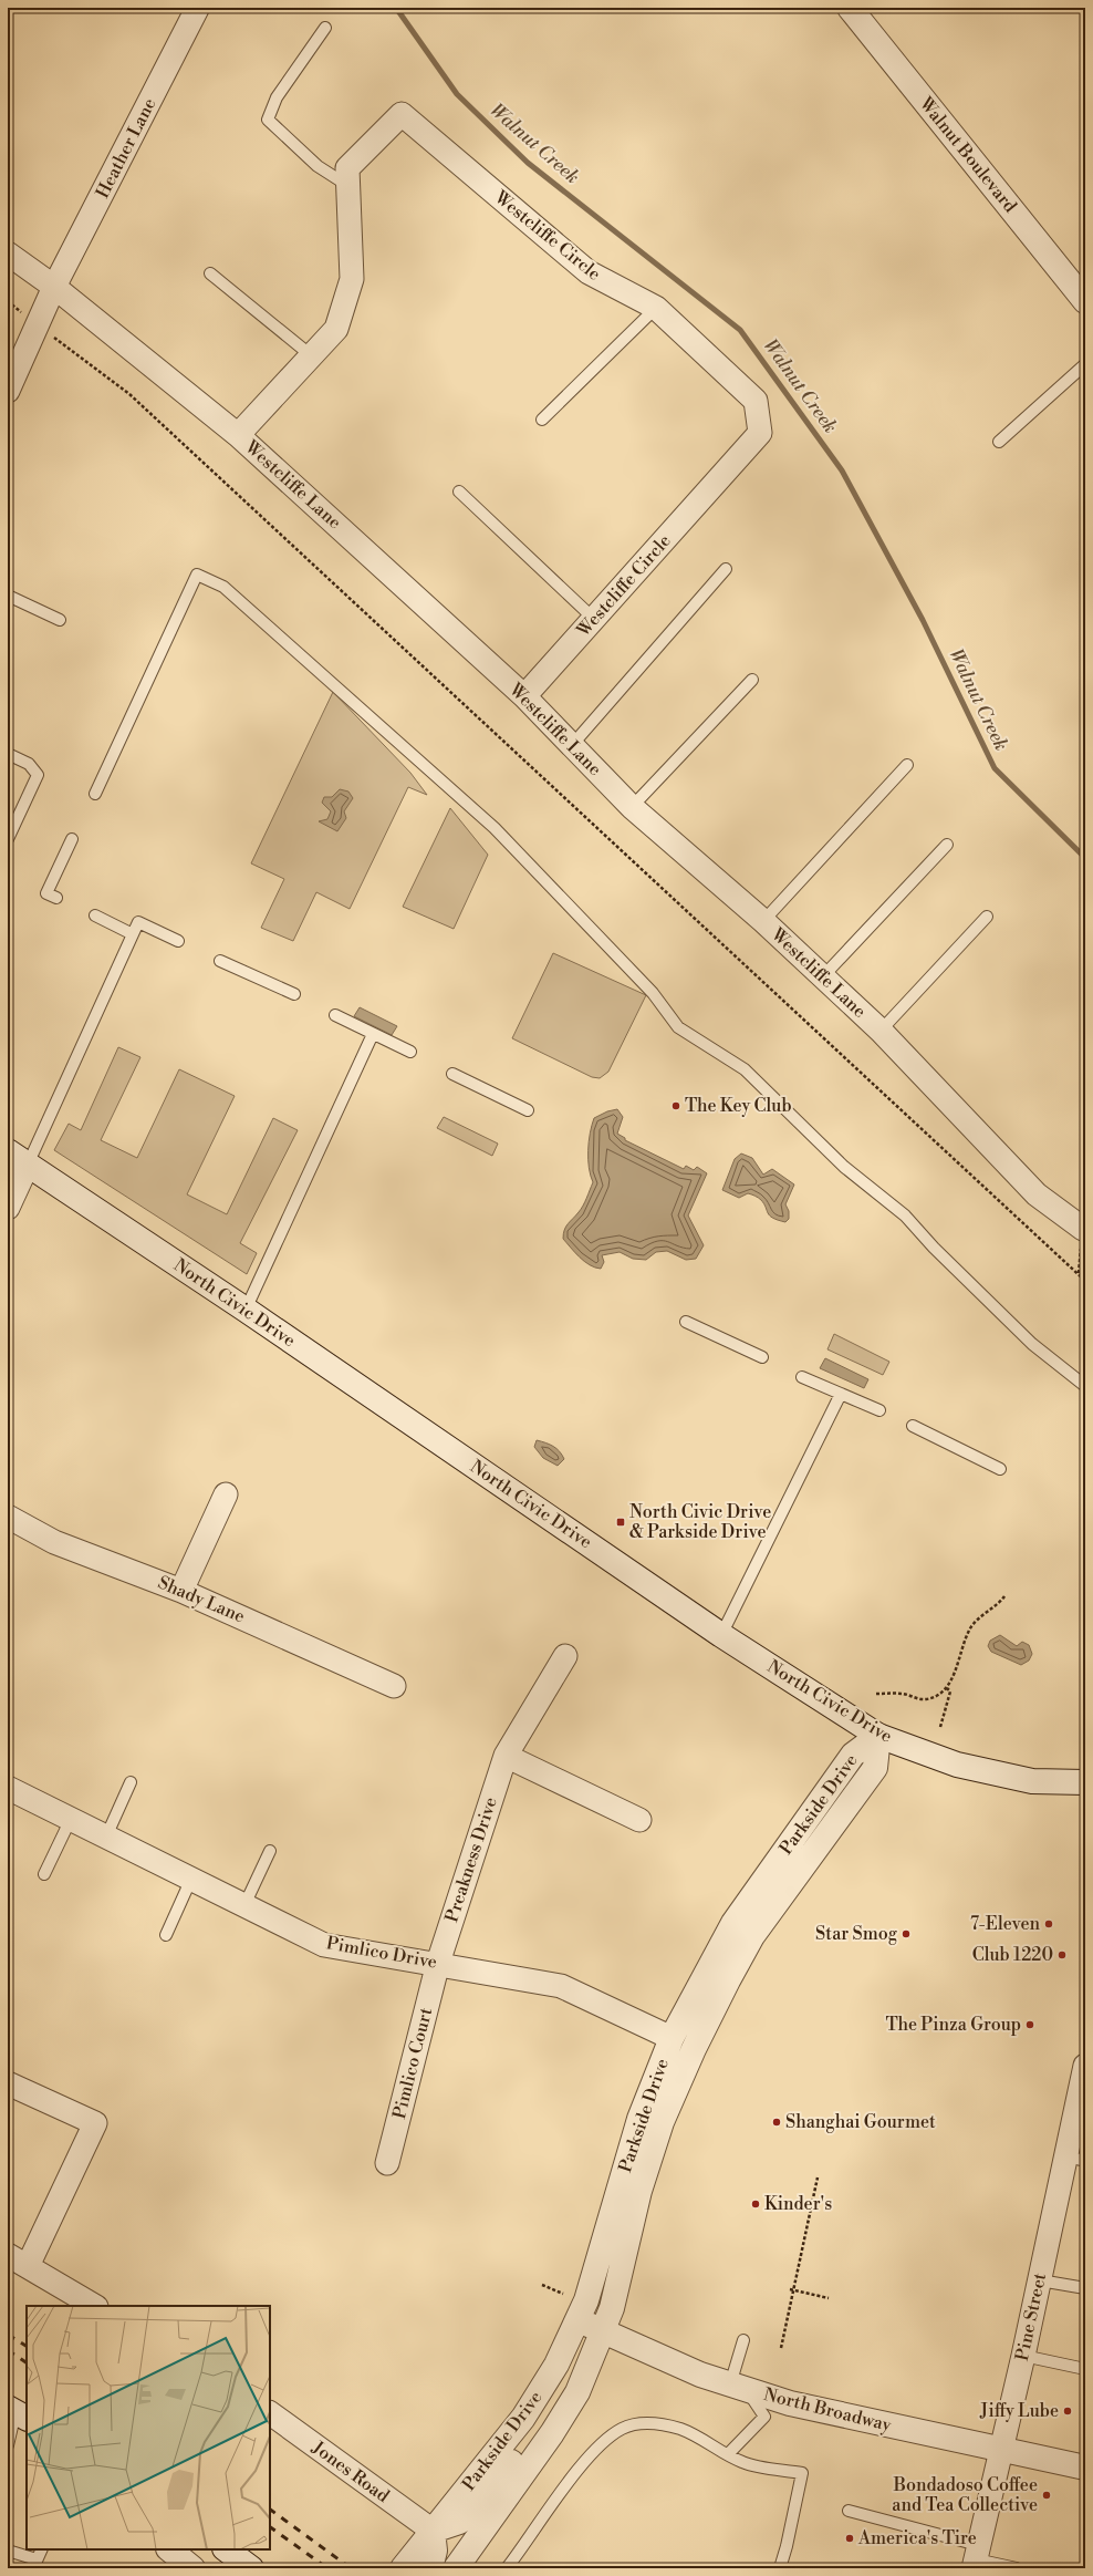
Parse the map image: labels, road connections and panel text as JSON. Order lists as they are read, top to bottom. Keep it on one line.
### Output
{"streets":{"street":["Heather Lane","Walnut Boulevard","Westcliffe Circle","Westcliffe Lane","North Civic Drive","Shady Lane","Parkside Drive","Preakness Drive","Pimlico Drive","Pimlico Court","Pine Street","North Broadway","Jones Road"]},"crossings":[["Heather Lane","Westcliffe Lane"],["Westcliffe Circle","Westcliffe Lane"],["North Civic Drive","Parkside Drive"],["Parkside Drive","Pimlico Drive"],["Parkside Drive","North Broadway"],["Parkside Drive","Jones Road"],["Preakness Drive","Pimlico Drive"],["Preakness Drive","Pimlico Court"],["Pimlico Drive","Pimlico Court"],["Pine Street","North Broadway"]],"water":["Walnut Creek"],"places":{"other":["The Key Club","7-Eleven","Star Smog","Club 1220","The Pinza Group","Shanghai Gourmet","Kinder's","Jiffy Lube","Bondadoso Coffee and Tea Collective","America's Tire"],"transit":["North Civic Drive & Parkside Drive"]}}
